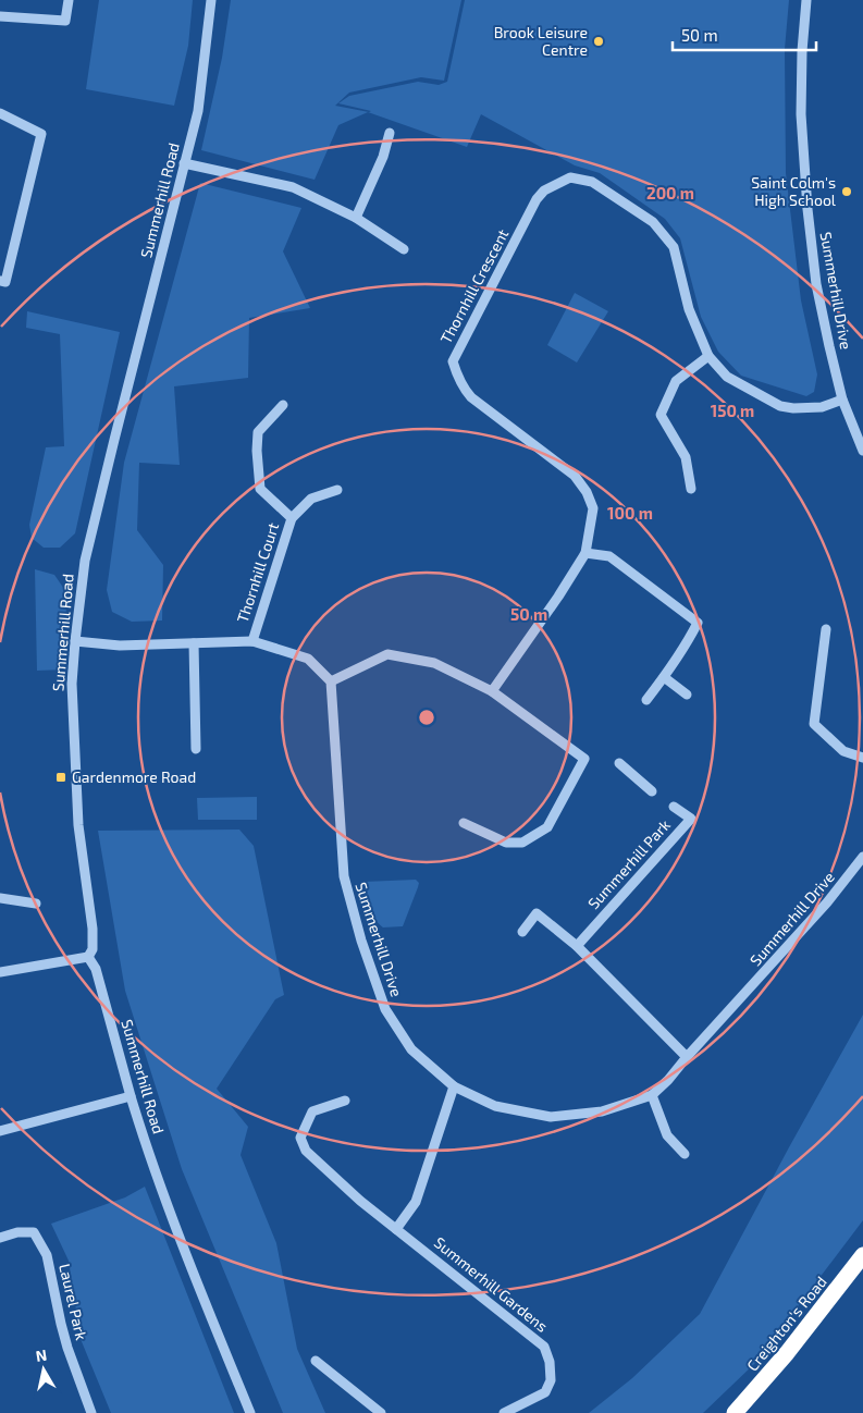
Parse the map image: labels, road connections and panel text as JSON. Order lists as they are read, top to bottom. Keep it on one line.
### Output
{"streets":{"highway":["Creighton's Road"],"street":["Summerhill Road","Thornhill Crescent","Summerhill Drive","Thornhill Court","Summerhill Park","Summerhill Gardens","Laurel Park"]},"crossings":[["Thornhill Crescent","Summerhill Drive"]],"places":{"other":["Brook Leisure Centre","Saint Colm's High School"],"transit":["Gardenmore Road"]},"scale_bar":"50 m","north":"top","rings":["200 m","150 m","100 m","50 m"]}
